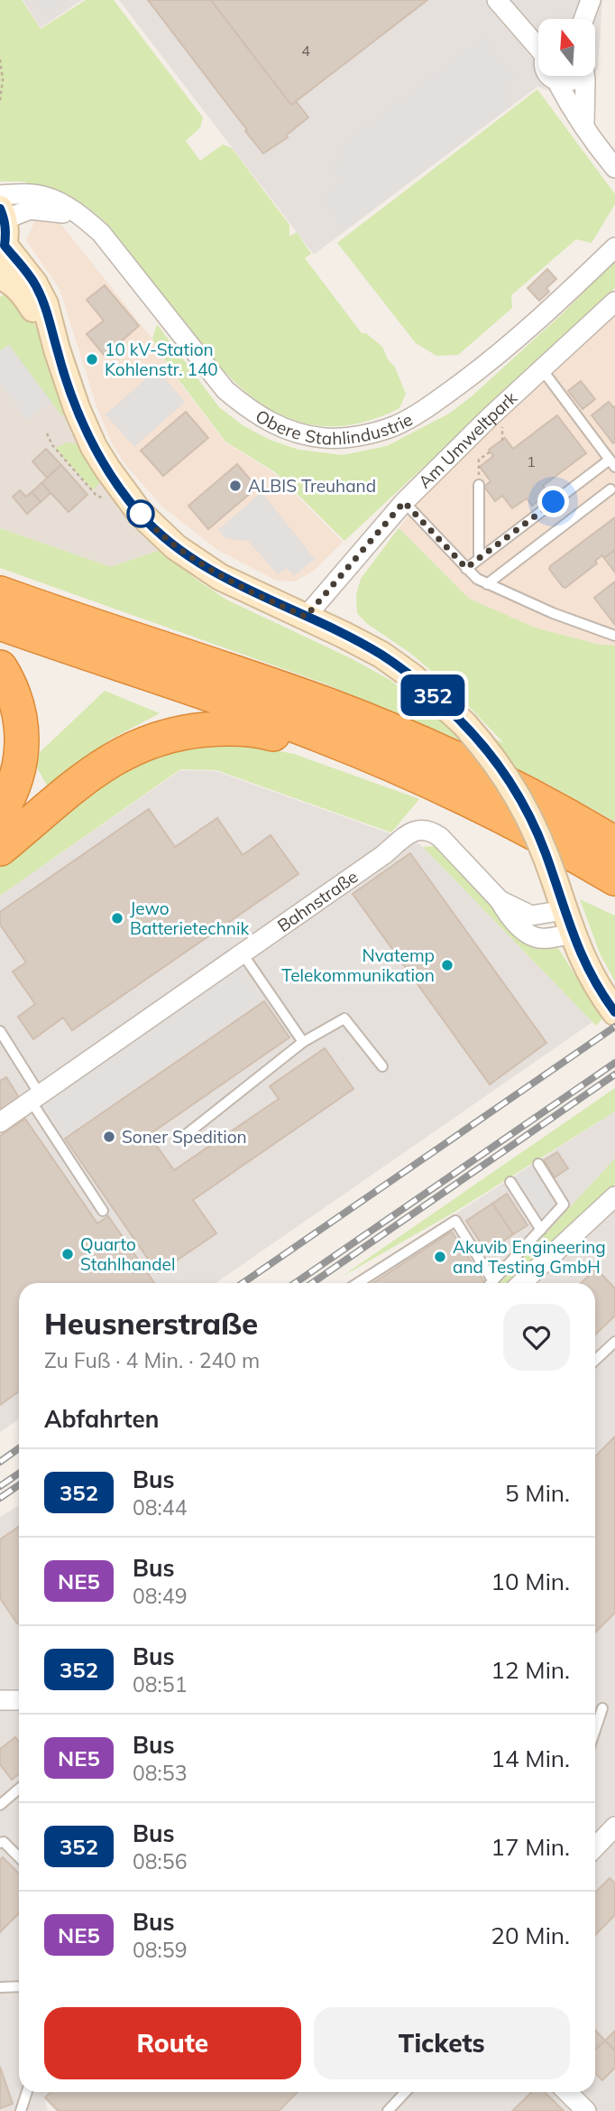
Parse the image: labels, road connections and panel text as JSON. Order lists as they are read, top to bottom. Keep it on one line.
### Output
{"streets":{"street":["Obere Stahlindustrie","Am Umweltpark","Bahnstraße"]},"places":["10 kV-Station Kohlenstr. 140","ALBIS Treuhand","Jewo Batterietechnik","Nvatemp Telekommunikation","Soner Spedition","Quarto Stahlhandel","Akuvib Engineering and Testing GmbH"],"lines":["bus line 352"],"house_numbers":["4","1"],"north":"top","page":{"on_map":"352","heading":[["Heusnerstraße","Zu Fuß · 4 Min. · 240 m"],"Abfahrten"],"list":[{"mark":"352","name":"Bus","note":"08:44","value":"5 Min."},{"mark":"NE5","name":"Bus","note":"08:49","value":"10 Min."},{"mark":"352","name":"Bus","note":"08:51","value":"12 Min."},{"mark":"NE5","name":"Bus","note":"08:53","value":"14 Min."},{"mark":"352","name":"Bus","note":"08:56","value":"17 Min."},{"mark":"NE5","name":"Bus","note":"08:59","value":"20 Min."}],"buttons":["Route","Tickets"]}}
